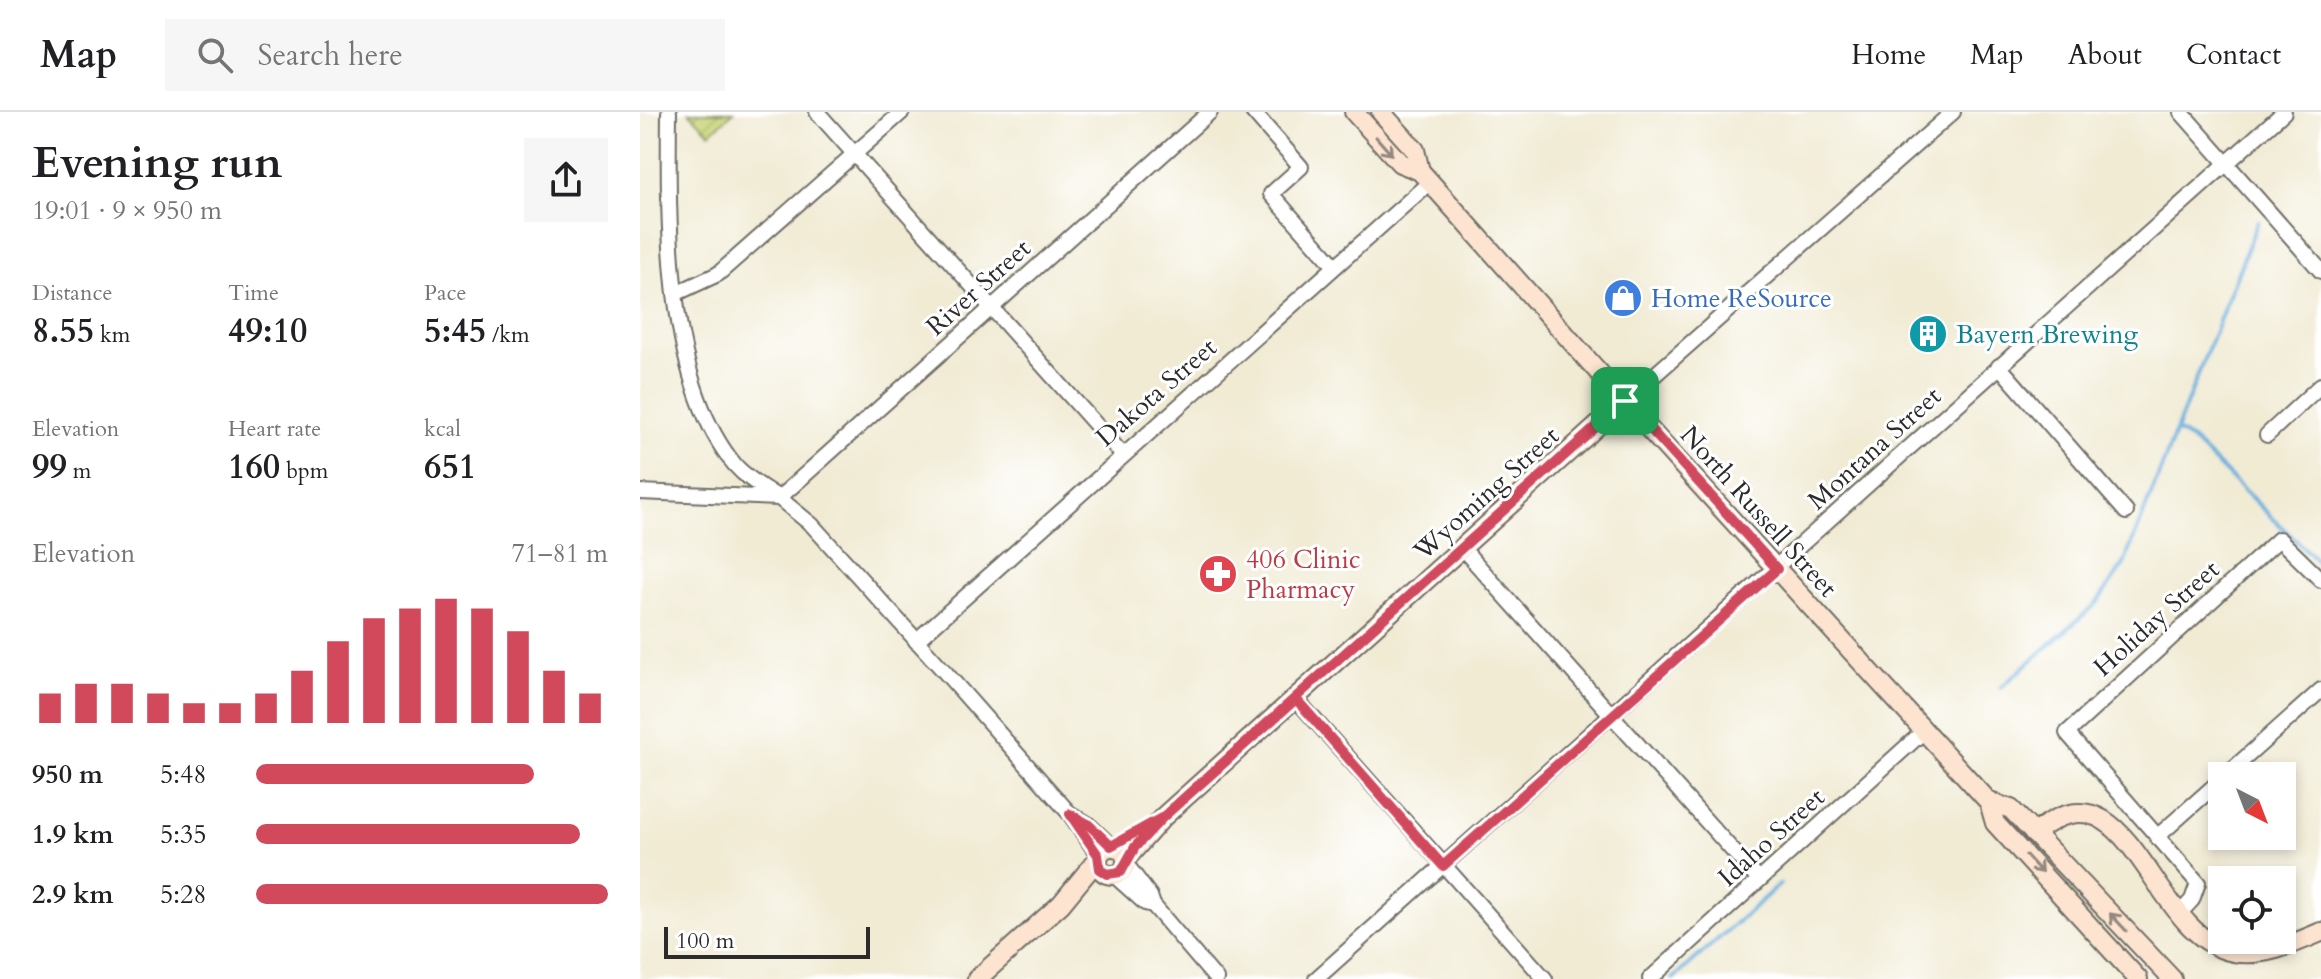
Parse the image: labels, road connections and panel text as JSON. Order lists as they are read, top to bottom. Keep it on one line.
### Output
{"streets":{"main road":["Wyoming Street","North Russell Street"],"street":["River Street","Dakota Street","Montana Street","Holiday Street","Idaho Street"]},"crossings":[["Dakota Street","North Russell Street"],["Montana Street","North Russell Street"],["Wyoming Street","North Russell Street"],["North Russell Street","Idaho Street"]],"places":{"shop":["Home ReSource"],"building":["Bayern Brewing"],"pharmacy":["406 Clinic Pharmacy"]},"scale_bar":"100 m","north":"bottom right","page":{"header":"Map","search":"Search here","nav":["Home","Map","About","Contact"],"heading":["Evening run","19:01 · 9 × 950 m"],"stats":[["Distance","8.55 km"],["Time","49:10"],["Pace","5:45 /km"],["Elevation","99 m"],["Heart rate","160 bpm"],["kcal","651"]],"chart":["Elevation","71–81 m"],"list":[{"name":"950 m","note":"5:48"},{"name":"1.9 km","note":"5:35"},{"name":"2.9 km","note":"5:28"}],"scale":"100 m"}}
